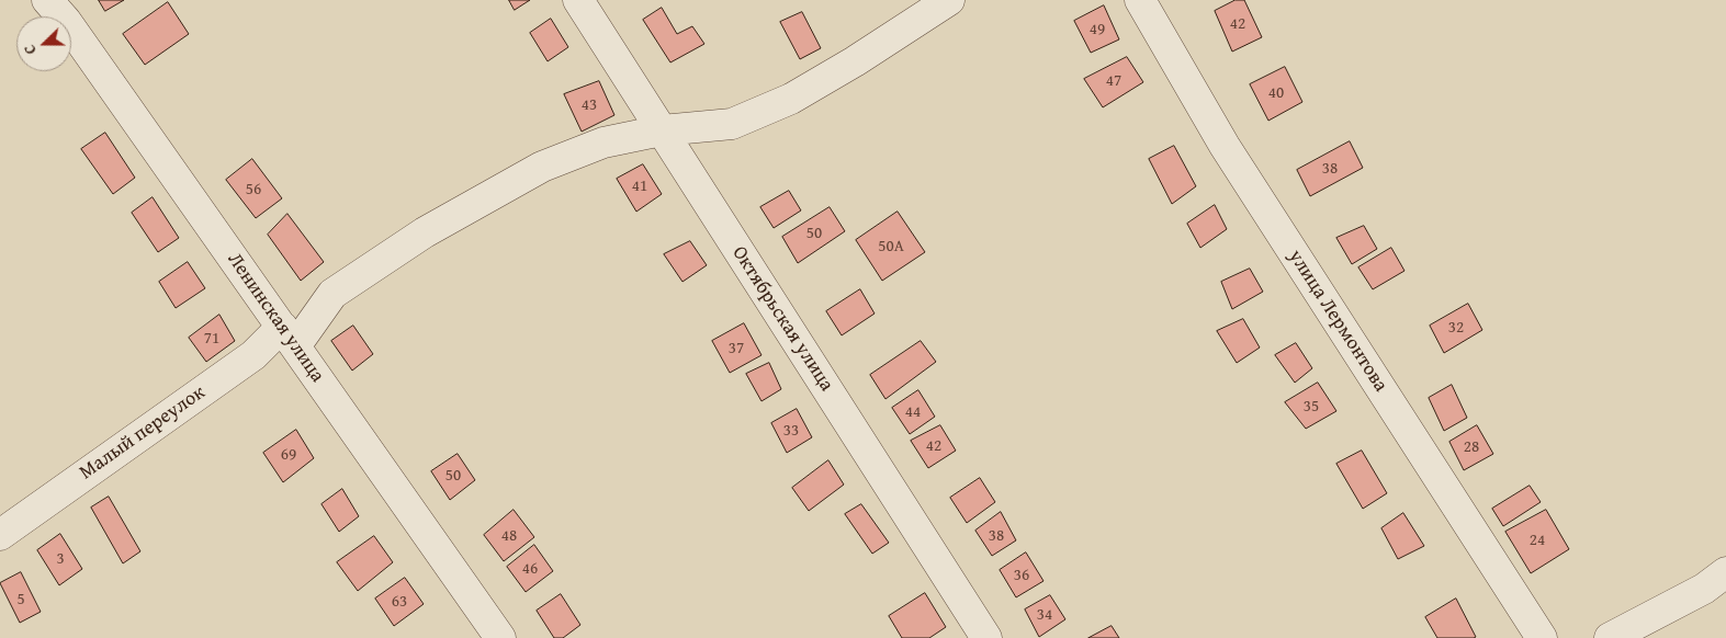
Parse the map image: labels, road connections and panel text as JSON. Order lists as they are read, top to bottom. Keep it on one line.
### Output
{"streets":{"street":["Ленинская улица","Октябрьская улица","улица Лермонтова","Малый переулок"]},"crossings":[["Ленинская улица","Малый переулок"],["Октябрьская улица","Малый переулок"]],"house_numbers":["42","49","47","40","43","38","41","56","50","50А","32","71","37","35","44","33","42","28","69","50","48","38","24","3","46","36","5","63","34"],"north":"left"}
